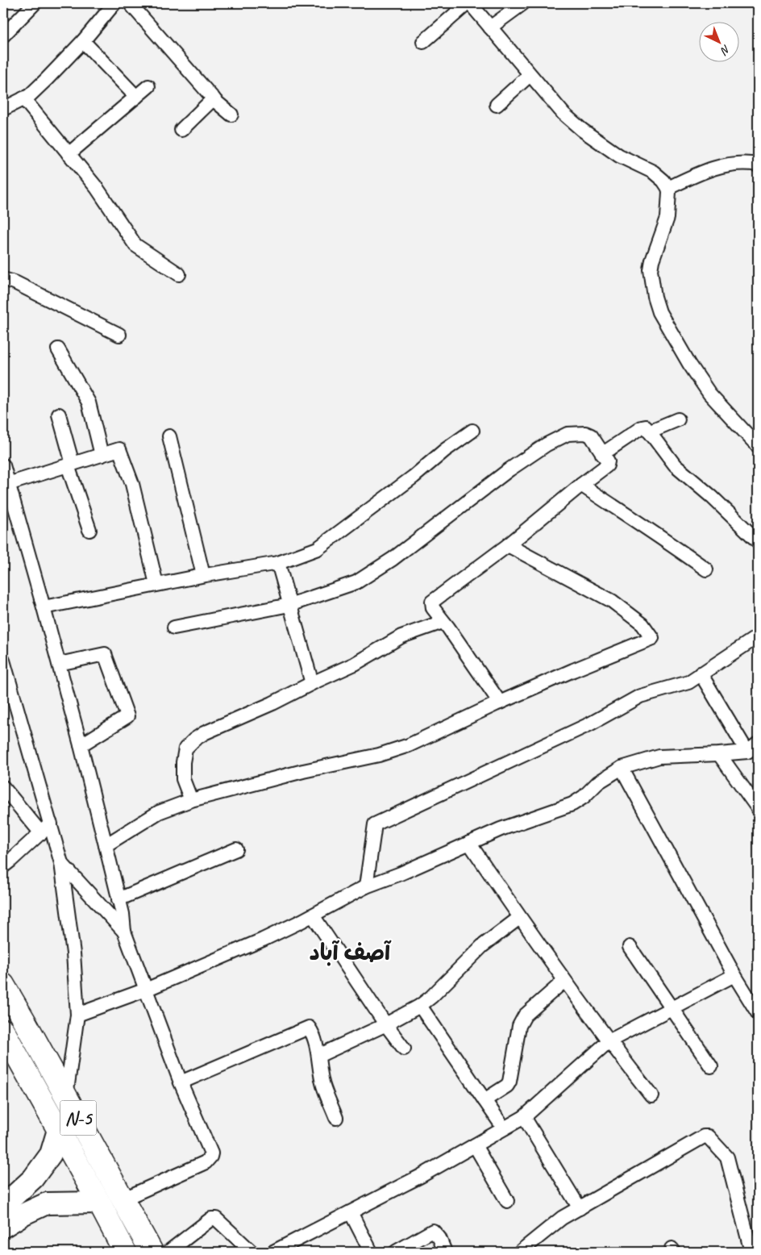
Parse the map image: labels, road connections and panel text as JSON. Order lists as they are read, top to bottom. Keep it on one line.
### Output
{"streets":{"highway":["N-5"]},"districts":["آصف آباد"],"north":"bottom right"}
